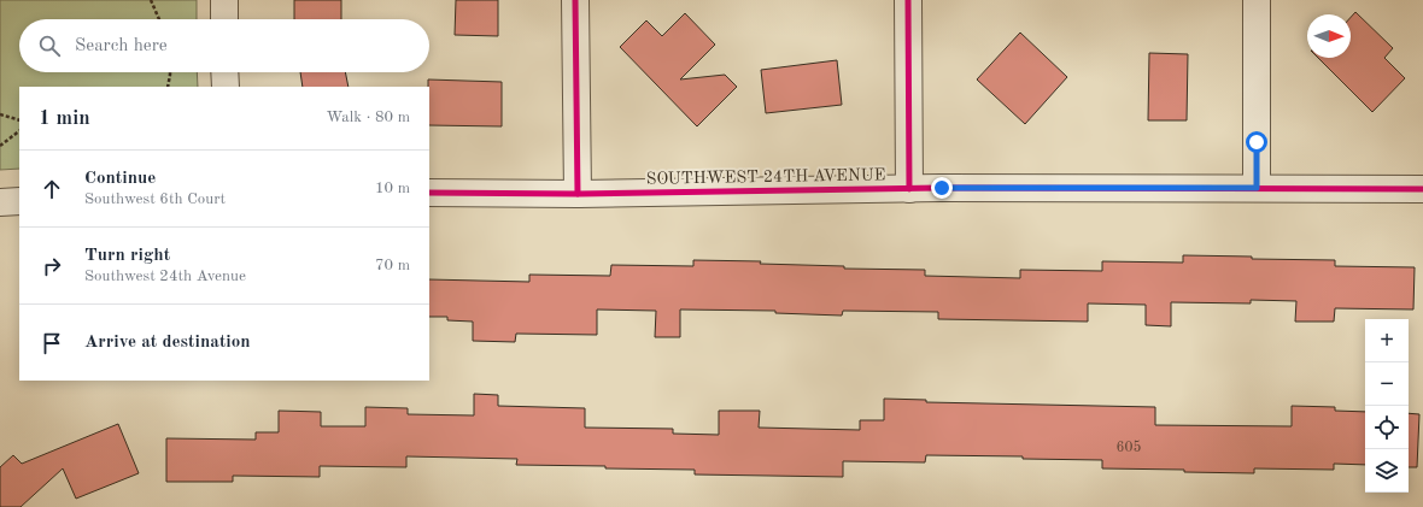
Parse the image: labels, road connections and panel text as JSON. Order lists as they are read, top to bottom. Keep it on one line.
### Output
{"streets":{"street":["SOUTHWEST 24TH AVENUE"]},"house_numbers":["605"],"north":"right","page":{"search":"Search here","heading":["1 min","Walk · 80 m"],"list":[["Continue","Southwest 6th Court","10 m"],["Turn right","Southwest 24th Avenue","70 m"],"Arrive at destination"],"map_buttons":["+","−"]}}
